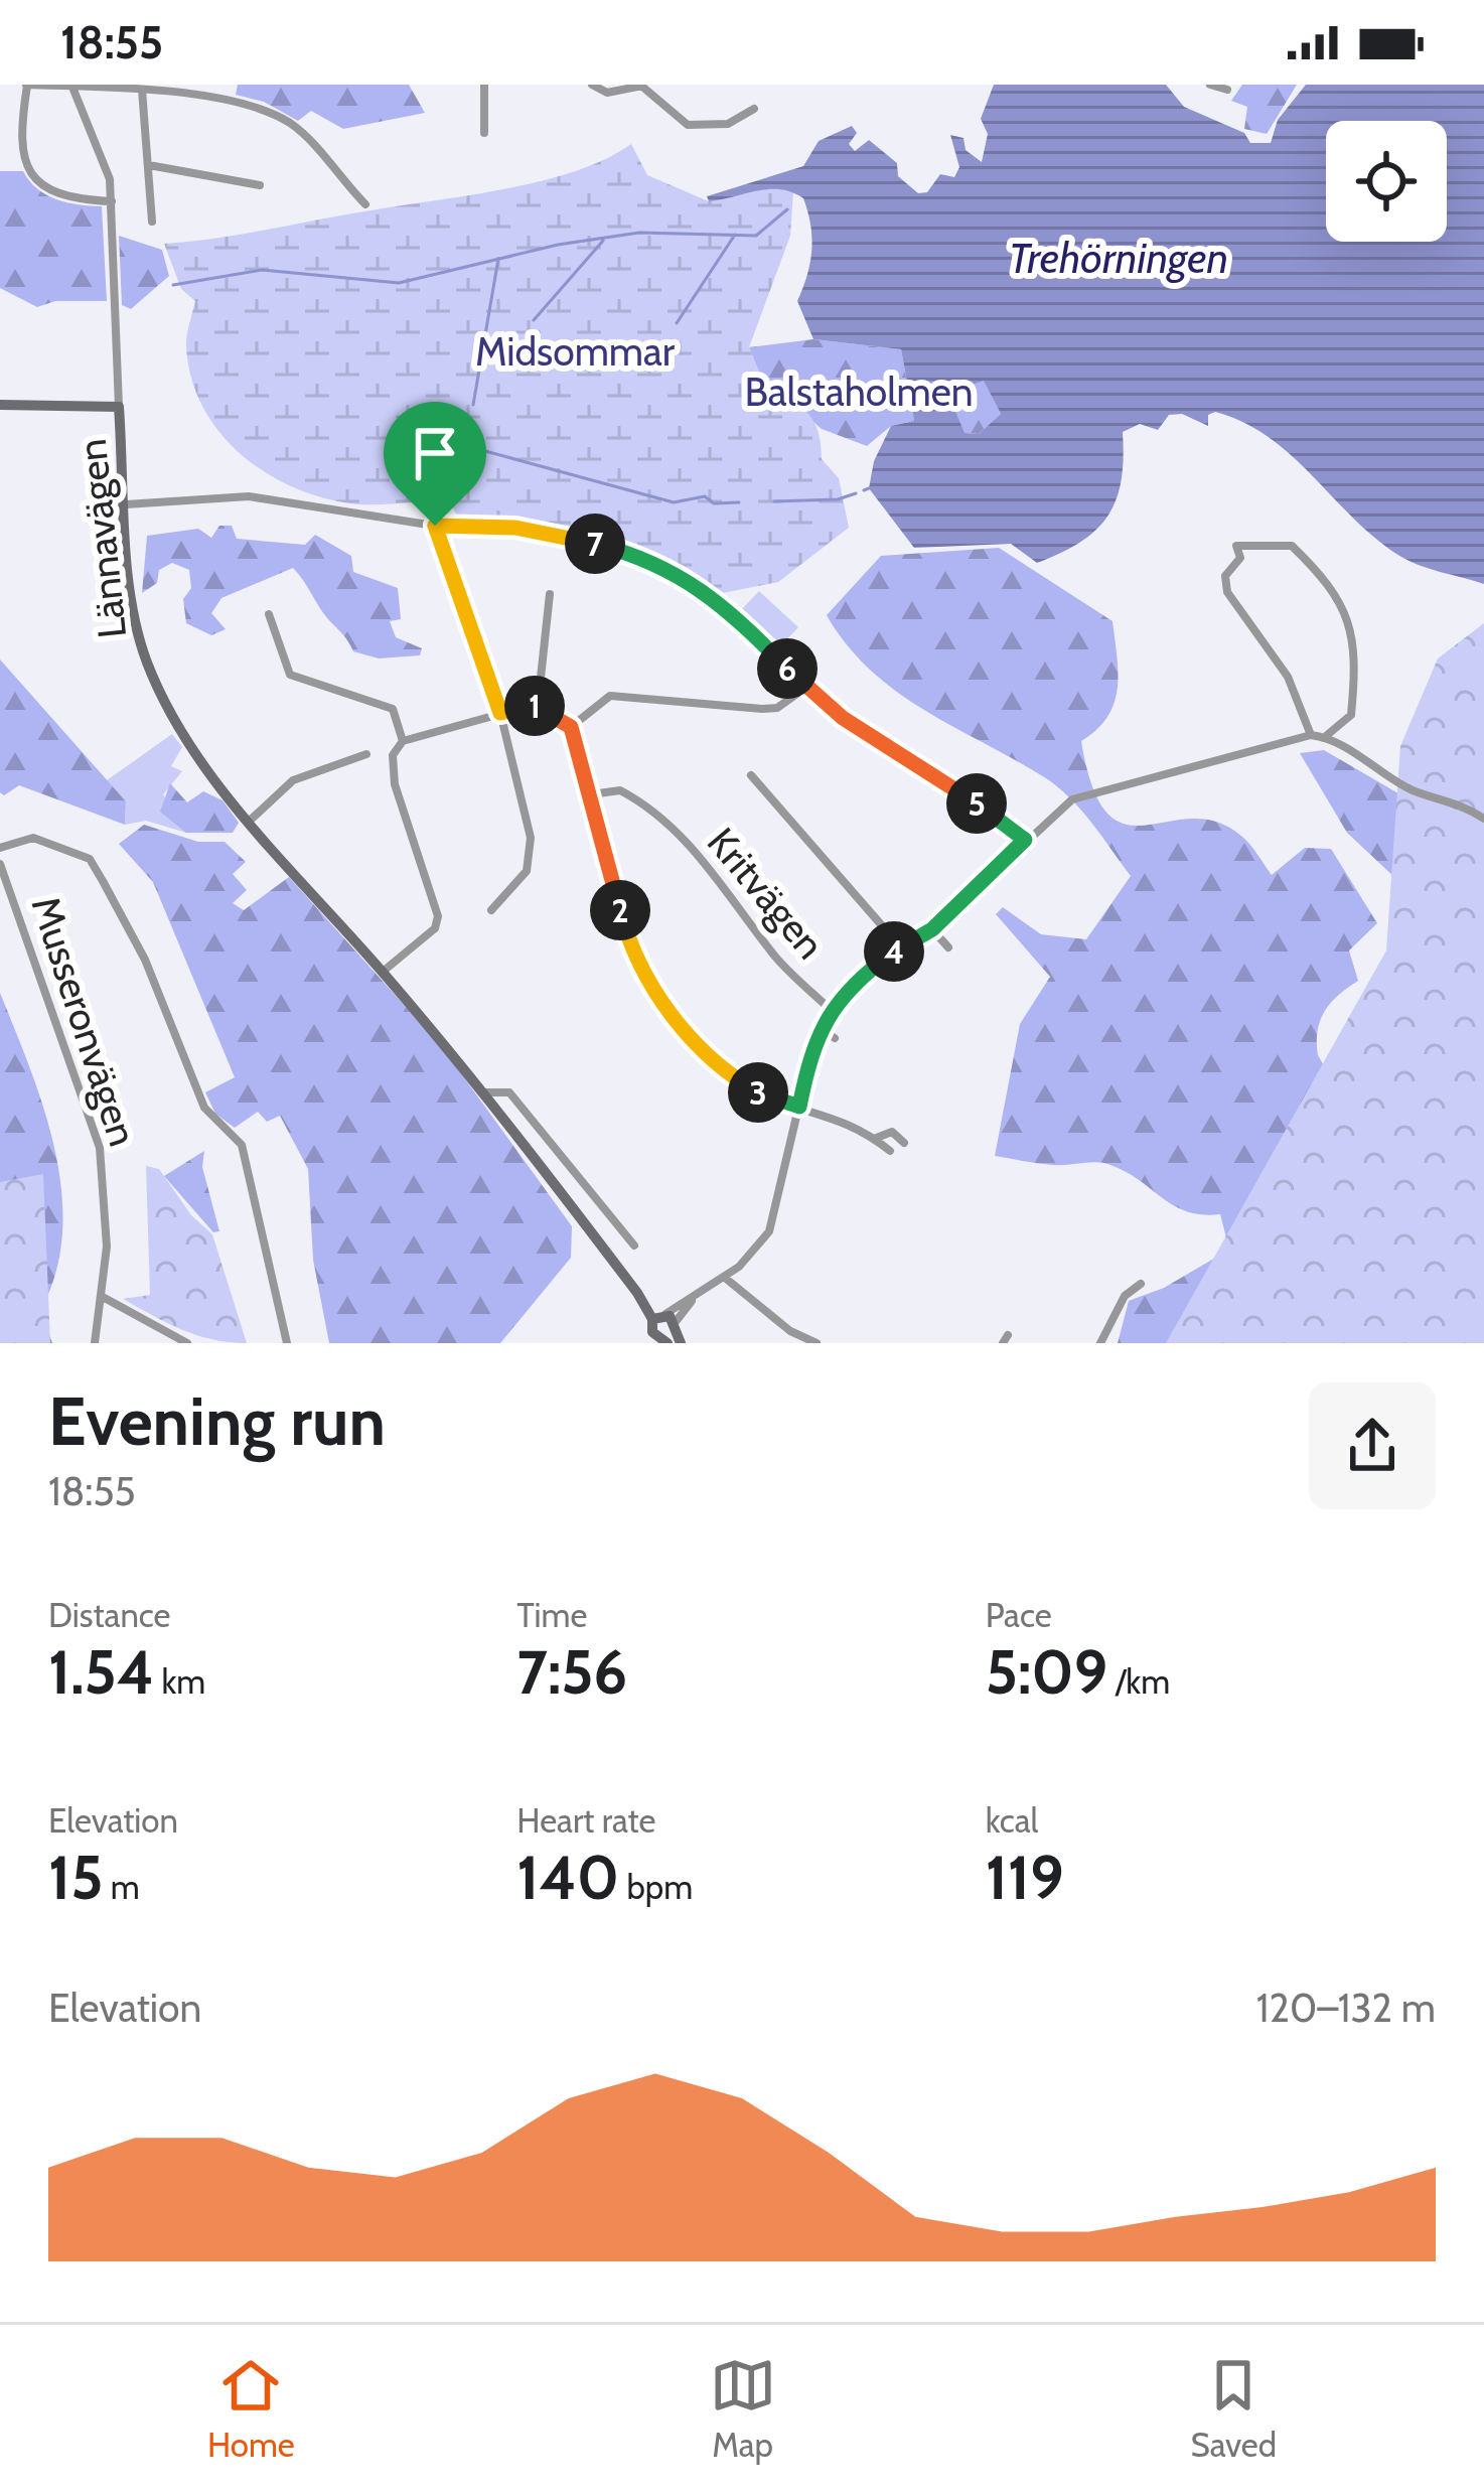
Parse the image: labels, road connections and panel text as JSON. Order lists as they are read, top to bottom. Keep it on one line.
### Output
{"streets":{"main road":["Lännavägen"],"street":["Kritvägen","Musseronvägen"]},"water":["Trehörningen"],"parks":["Midsommar","Balstaholmen"],"page":{"status":"18:55","pins":["7","6","1","5","2","4","3"],"heading":["Evening run","18:55"],"stats":[["Distance","1.54 km"],["Time","7:56"],["Pace","5:09 /km"],["Elevation","15 m"],["Heart rate","140 bpm"],["kcal","119"]],"chart":["Elevation","120–132 m"],"tabs":["Home","Map","Saved"]}}
